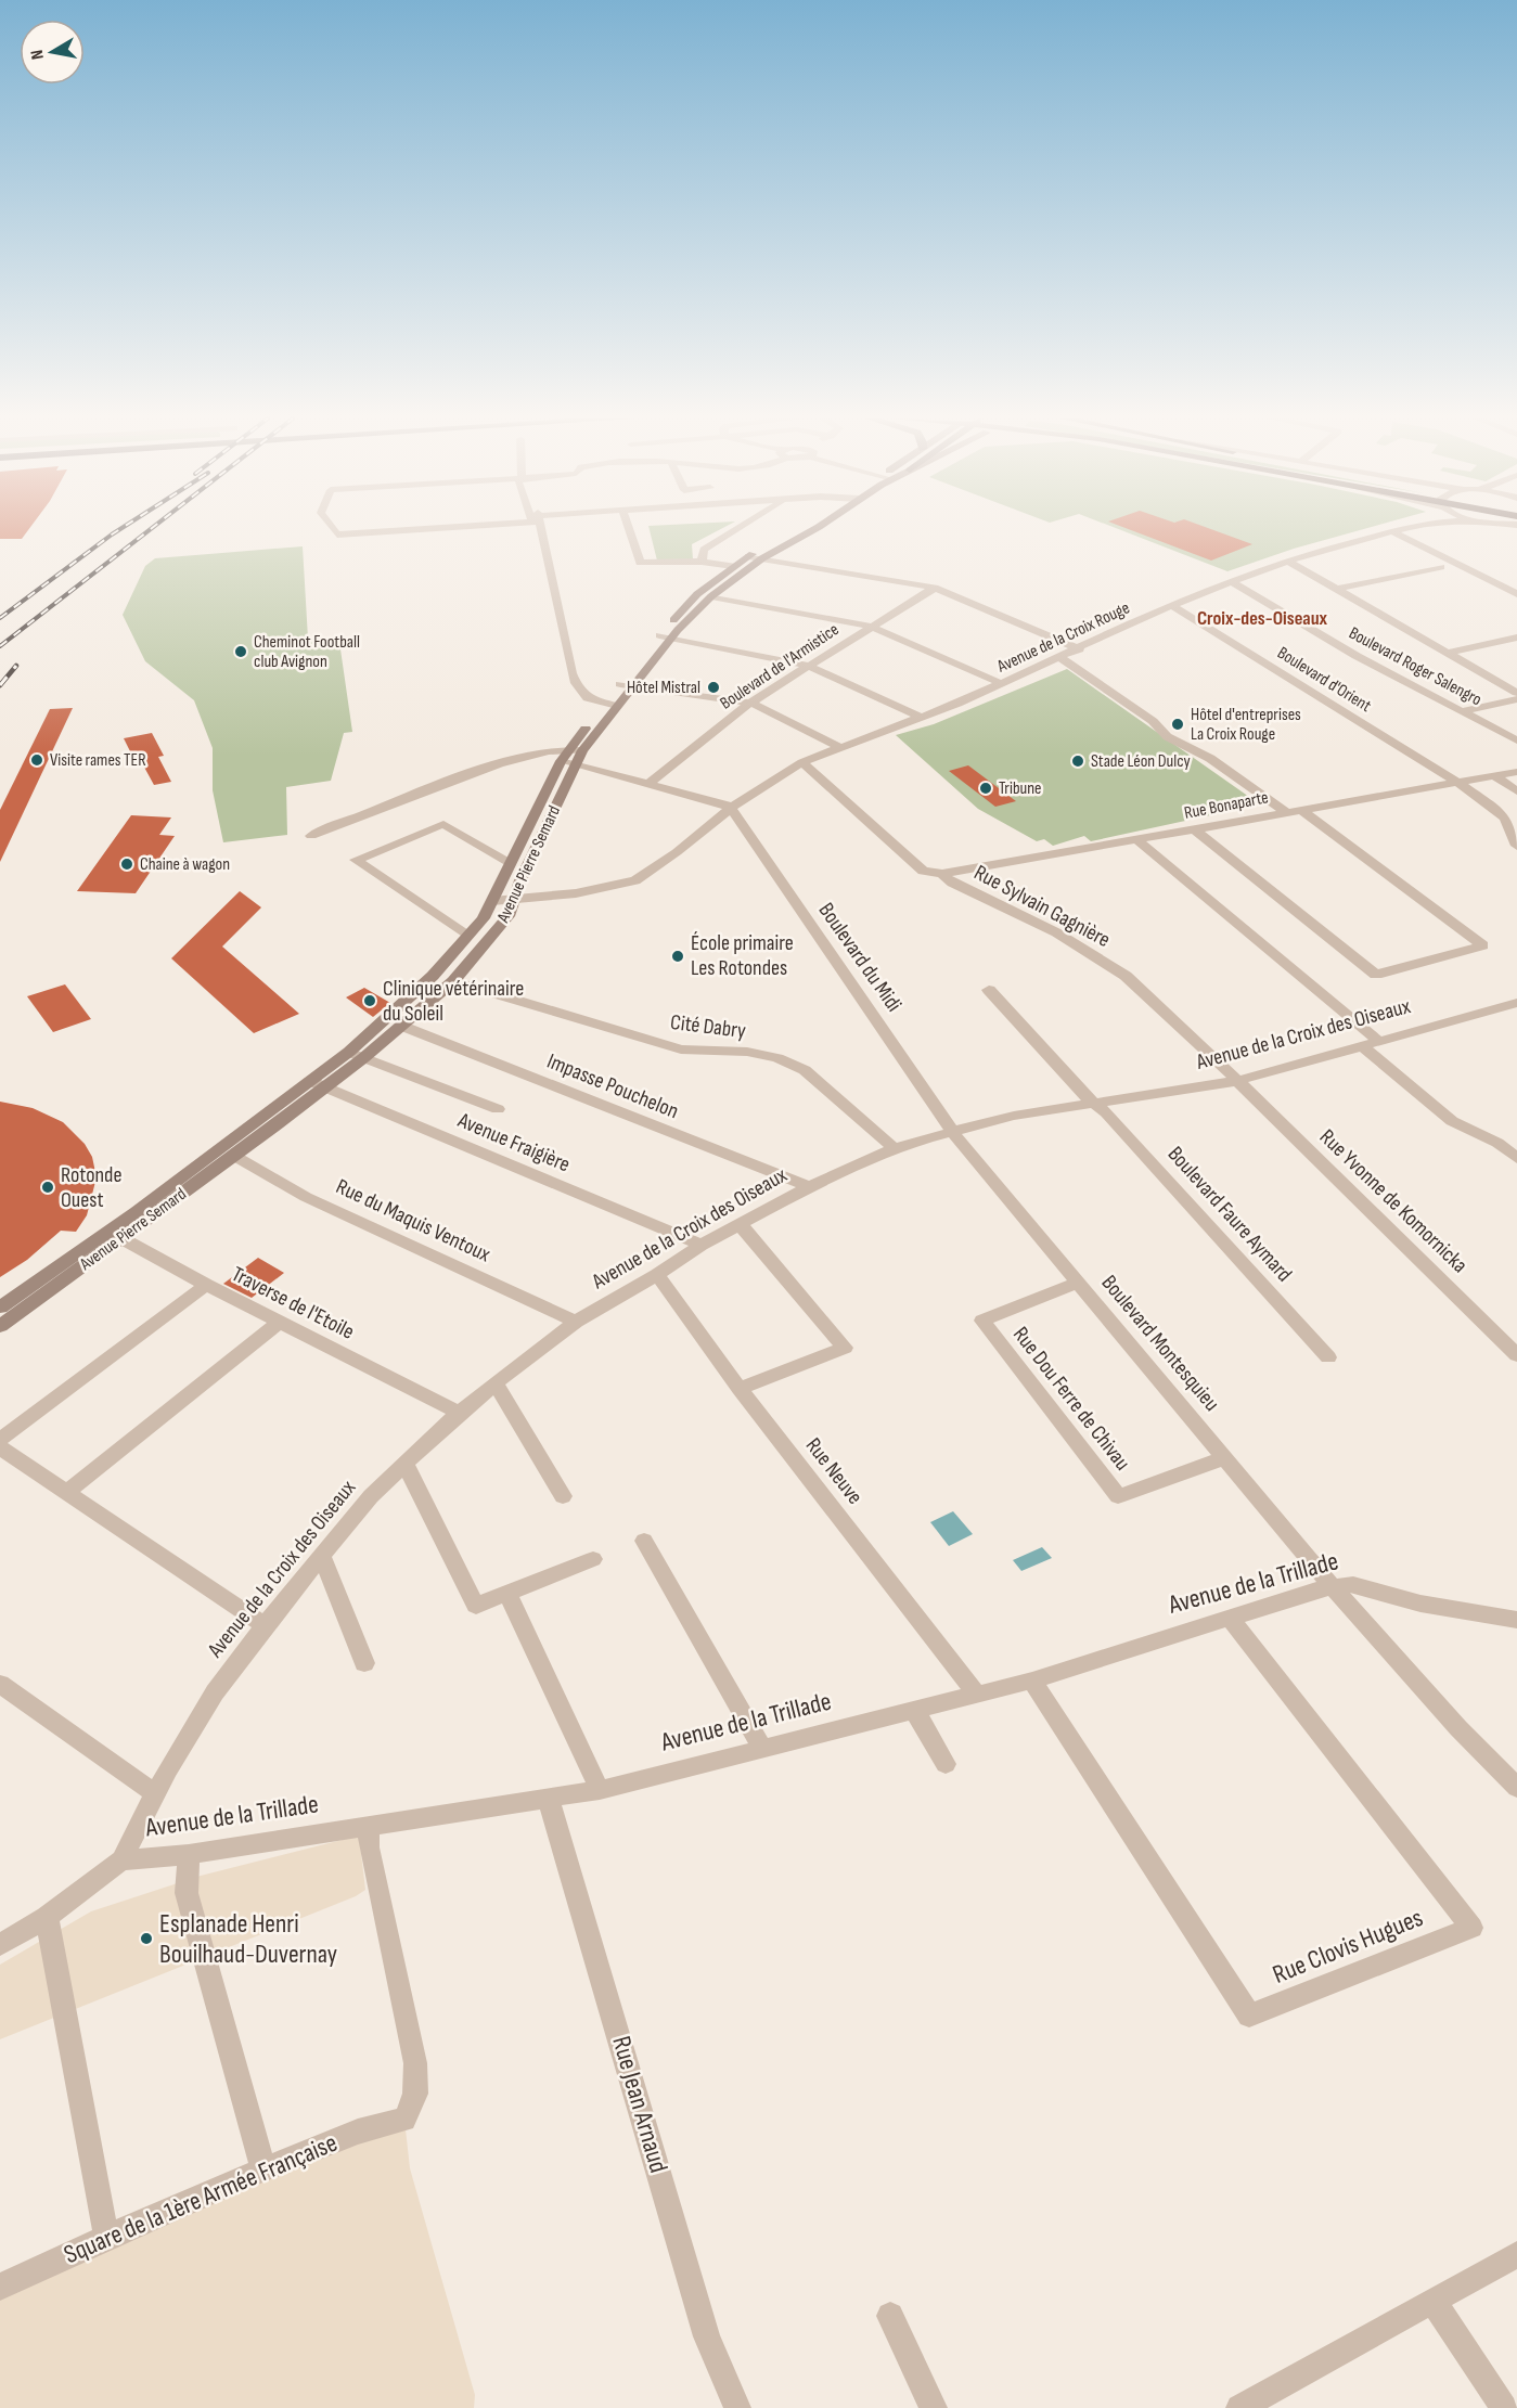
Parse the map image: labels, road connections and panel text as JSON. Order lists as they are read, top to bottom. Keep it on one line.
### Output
{"streets":{"main road":["Avenue Pierre Semard"],"street":["Avenue de la Croix Rouge","Boulevard de l'Armistice","Boulevard Roger Salengro","Boulevard d'Orient","Rue Bonaparte","Rue Sylvain Gagnière","Boulevard du Midi","Cité Dabry","Avenue de la Croix des Oiseaux","Impasse Pouchelon","Avenue Fraigière","Rue Yvonne de Komornicka","Boulevard Faure Aymard","Rue du Maquis Ventoux","Traverse de l'Etoile","Boulevard Montesquieu","Rue Dou Ferre de Chivau","Rue Neuve","Avenue de la Trillade","Rue Clovis Hugues","Rue Jean Arnaud","Square de la 1ère Armée Française"]},"crossings":[["Avenue de la Croix Rouge","Boulevard Roger Salengro"],["Avenue de la Croix Rouge","Boulevard d'Orient"],["Avenue de la Croix Rouge","Avenue Pierre Semard"],["Avenue de la Croix Rouge","Rue Sylvain Gagnière"],["Avenue de la Croix Rouge","Boulevard du Midi"],["Boulevard d'Orient","Rue Bonaparte"],["Rue Bonaparte","Rue Sylvain Gagnière"],["Avenue Pierre Semard","Cité Dabry"],["Avenue Pierre Semard","Impasse Pouchelon"],["Avenue Pierre Semard","Avenue Fraigière"],["Avenue Pierre Semard","Rue du Maquis Ventoux"],["Avenue Pierre Semard","Traverse de l'Etoile"],["Rue Sylvain Gagnière","Avenue de la Croix des Oiseaux"],["Rue Sylvain Gagnière","Rue Yvonne de Komornicka"],["Boulevard du Midi","Avenue de la Croix des Oiseaux"],["Boulevard du Midi","Boulevard Montesquieu"],["Cité Dabry","Avenue de la Croix des Oiseaux"],["Avenue de la Croix des Oiseaux","Impasse Pouchelon"],["Avenue de la Croix des Oiseaux","Avenue Fraigière"],["Avenue de la Croix des Oiseaux","Rue Yvonne de Komornicka"],["Avenue de la Croix des Oiseaux","Boulevard Faure Aymard"],["Avenue de la Croix des Oiseaux","Rue du Maquis Ventoux"],["Avenue de la Croix des Oiseaux","Traverse de l'Etoile"],["Avenue de la Croix des Oiseaux","Boulevard Montesquieu"],["Avenue de la Croix des Oiseaux","Rue Neuve"],["Avenue de la Croix des Oiseaux","Avenue de la Trillade"],["Boulevard Montesquieu","Rue Dou Ferre de Chivau"],["Boulevard Montesquieu","Avenue de la Trillade"],["Rue Neuve","Avenue de la Trillade"],["Avenue de la Trillade","Rue Clovis Hugues"],["Avenue de la Trillade","Rue Jean Arnaud"],["Avenue de la Trillade","Square de la 1ère Armée Française"]],"districts":["Croix-des-Oiseaux"],"places":["Cheminot Football club Avignon","Hôtel Mistral","Hôtel d'entreprises La Croix Rouge","Visite rames TER","Stade Léon Dulcy","Tribune","Chaine à wagon","École primaire Les Rotondes","Clinique vétérinaire du Soleil","Rotonde Ouest","Esplanade Henri Bouilhaud-Duvernay"],"north":"left"}
